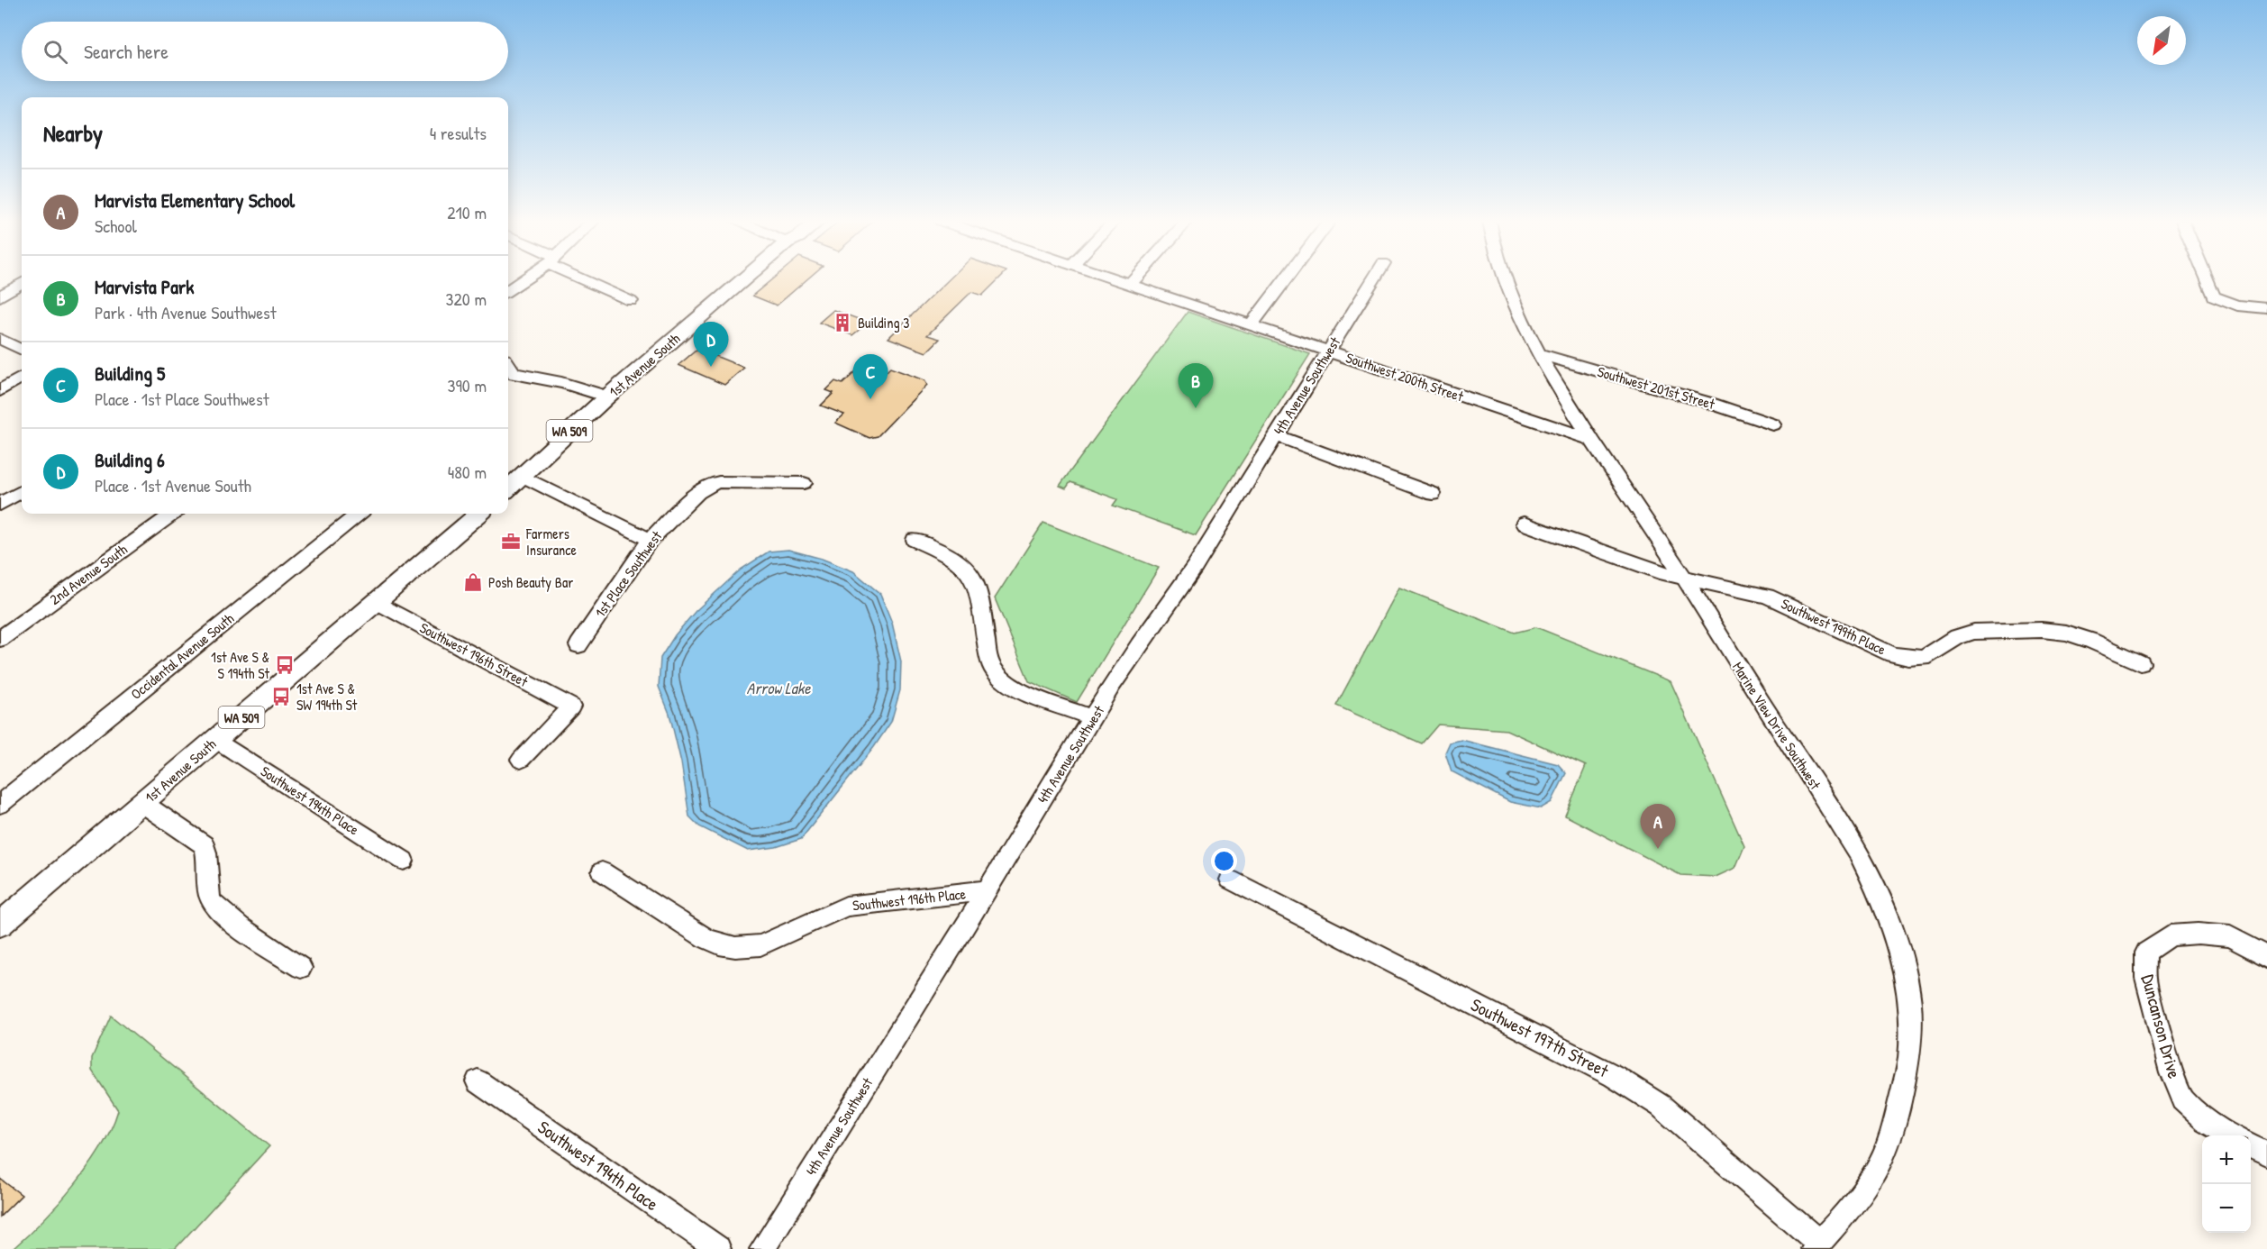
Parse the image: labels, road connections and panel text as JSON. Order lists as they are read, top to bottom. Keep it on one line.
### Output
{"streets":{"main road":["1st Avenue South","WA 509"],"street":["Southwest 200th Street","4th Avenue Southwest","Southwest 201st Street","2nd Avenue South","1st Place Southwest","Southwest 199th Place","Southwest 196th Street","Occidental Avenue South","Marine View Drive Southwest","Southwest 194th Place","Southwest 196th Place","Duncanson Drive","Southwest 197th Street"]},"crossings":[["1st Avenue South","Southwest 196th Street"],["1st Avenue South","Southwest 194th Place"],["Southwest 200th Street","4th Avenue Southwest"],["Southwest 200th Street","Marine View Drive Southwest"],["4th Avenue Southwest","Southwest 196th Place"],["Southwest 201st Street","Marine View Drive Southwest"],["Southwest 199th Place","Marine View Drive Southwest"],["Marine View Drive Southwest","Southwest 197th Street"]],"water":["Arrow Lake"],"places":{"building":["Building 3"],"office":["Farmers Insurance"],"shop":["Posh Beauty Bar"],"bus stop":["1st Ave S & S 194th St","1st Ave S & SW 194th St"]},"north":"bottom left","page":{"search":"Search here","heading":["Nearby","4 results"],"list":[{"mark":"A","name":"Marvista Elementary School","note":"School","value":"210 m"},{"mark":"B","name":"Marvista Park","note":"Park · 4th Avenue Southwest","value":"320 m"},{"mark":"C","name":"Building 5","note":"Place · 1st Place Southwest","value":"390 m"},{"mark":"D","name":"Building 6","note":"Place · 1st Avenue South","value":"480 m"}],"pins":["D","C","B","A"],"map_buttons":["+","−"]}}
